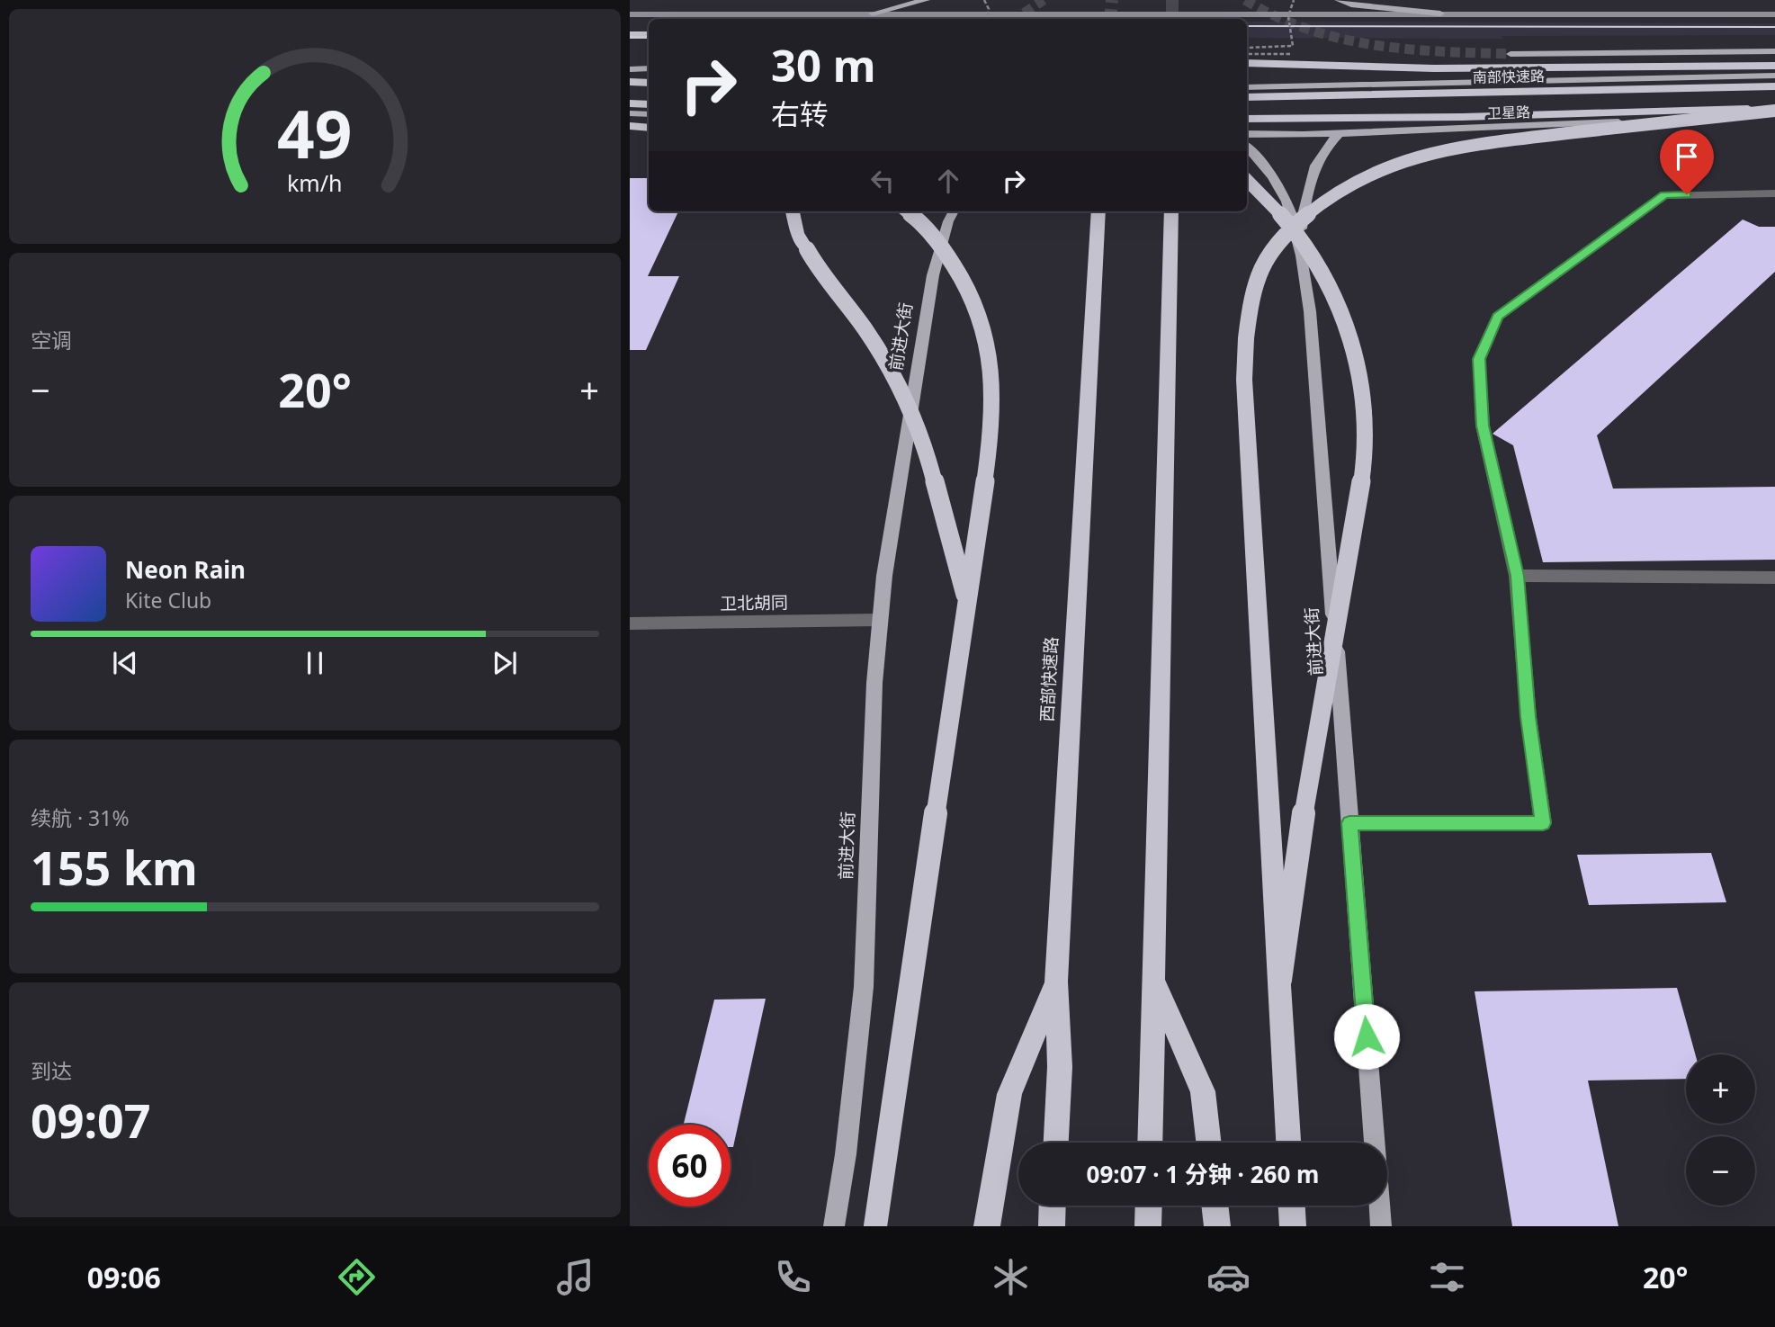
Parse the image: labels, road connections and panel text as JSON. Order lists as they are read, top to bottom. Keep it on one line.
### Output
{"streets":{"highway":["南部快速路","西部快速路"],"main road":["卫星路","前进大街"],"street":["卫北胡同"]},"crossings":[["前进大街","卫北胡同"]],"page":{"turn":["30 m","右转"],"tile":["空调",["续航 · 31%","155 km"],["到达","09:07"]],"heat":["−","20°","+"],"song":["Neon Rain","Kite Club"],"map_buttons":["+","−"],"limit":"60","trip":"09:07 · 1 分钟 · 260 m","tabs":["09:06","20°"],"gauge":["49","km/h"]}}
